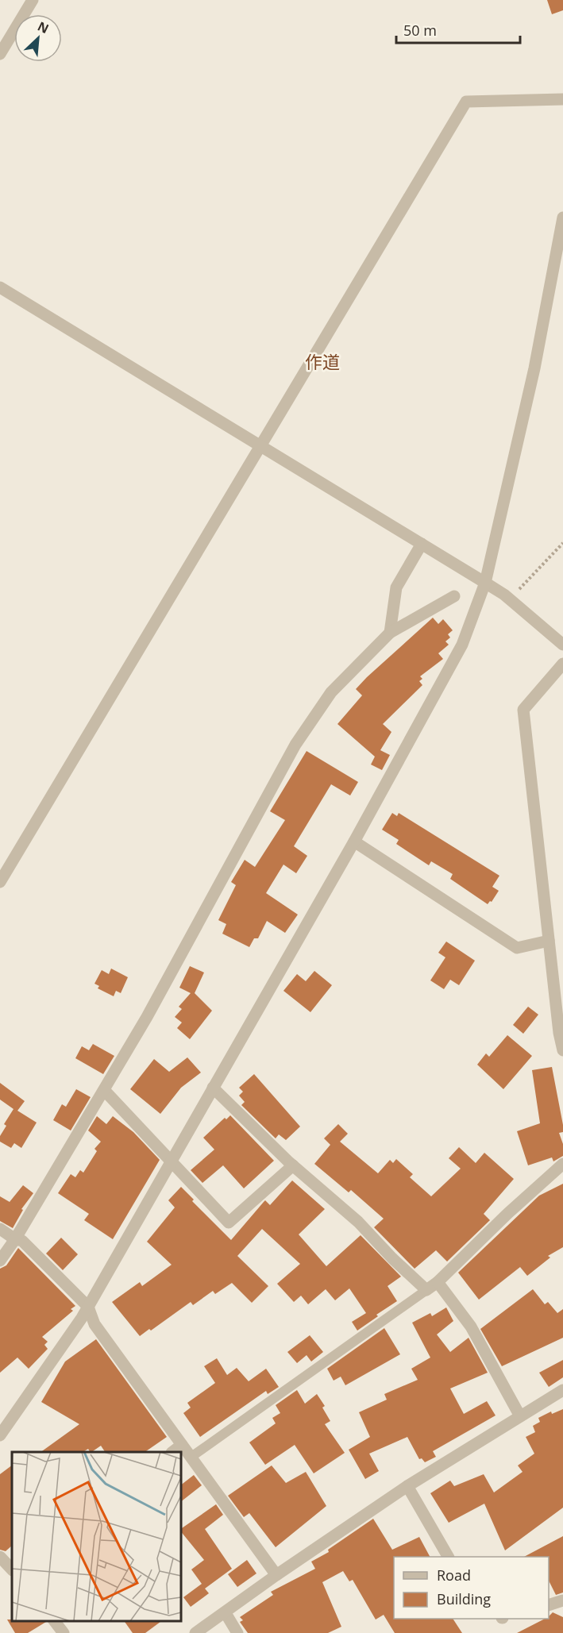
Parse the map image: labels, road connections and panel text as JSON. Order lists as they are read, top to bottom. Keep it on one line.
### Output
{"districts":["作道"],"legend":["Road","Building"],"scale_bar":"50 m","north":"top right"}
